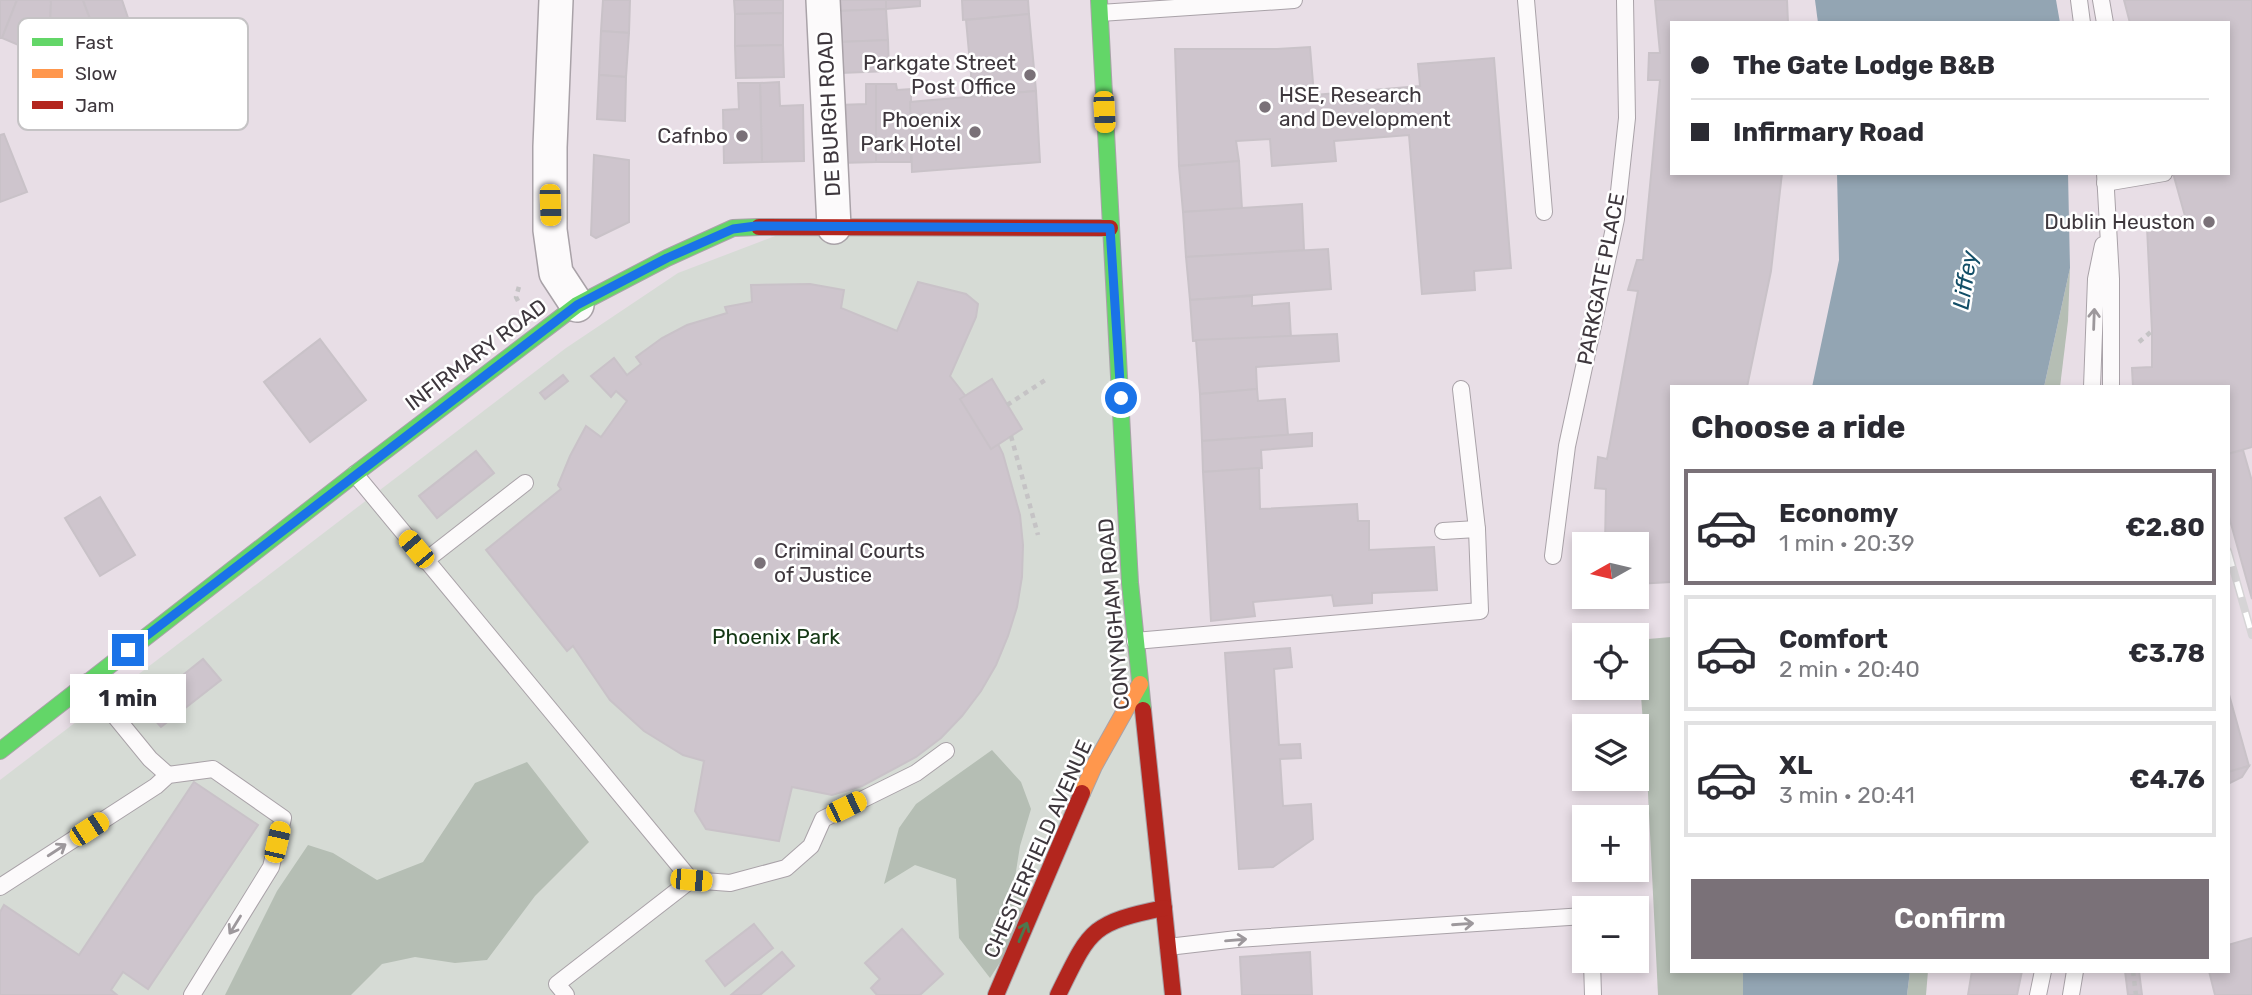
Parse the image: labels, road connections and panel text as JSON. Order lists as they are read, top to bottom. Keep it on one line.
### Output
{"streets":{"main road":["INFIRMARY ROAD","CONYNGHAM ROAD","CHESTERFIELD AVENUE"],"street":["DE BURGH ROAD"],"lane":["PARKGATE PLACE"]},"crossings":[["DE BURGH ROAD","INFIRMARY ROAD"],["INFIRMARY ROAD","CONYNGHAM ROAD"],["CONYNGHAM ROAD","CHESTERFIELD AVENUE"]],"one_way":["CHESTERFIELD AVENUE"],"water":["Liffey"],"parks":["Phoenix Park"],"places":["Parkgate Street Post Office","HSE, Research and Development","Phoenix Park Hotel","Cafnbo","Dublin Heuston","Criminal Courts of Justice"],"legend":["Fast","Slow","Jam"],"north":"left","page":{"banner":["The Gate Lodge B&B","Infirmary Road"],"heading":"Choose a ride","list":[{"name":"Economy","note":"1 min · 20:39","value":"€2.80"},{"name":"Comfort","note":"2 min · 20:40","value":"€3.78"},{"name":"XL","note":"3 min · 20:41","value":"€4.76"}],"map_buttons":["+","−"],"bubble":"1 min","buttons":"Confirm"}}
